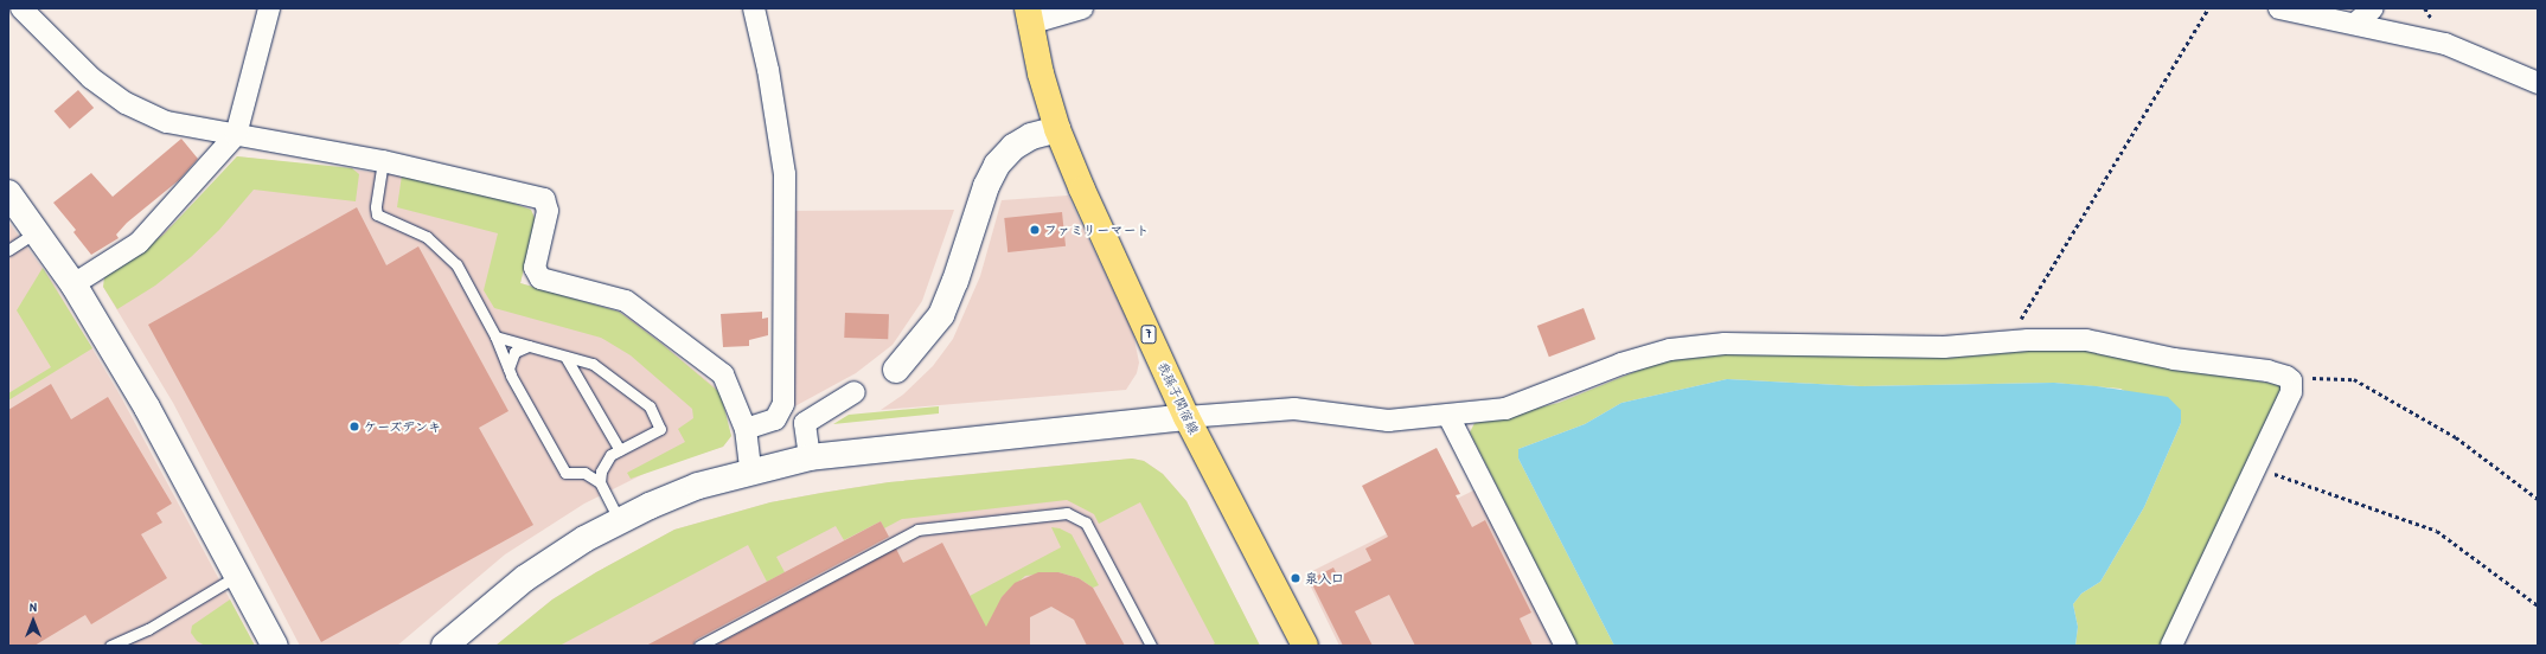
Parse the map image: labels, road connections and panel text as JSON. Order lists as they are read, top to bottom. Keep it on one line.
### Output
{"streets":{"main road":["7","我孫子関宿線"]},"places":["ファミリーマート","ケーズデンキ","泉入口"],"north":"top"}
